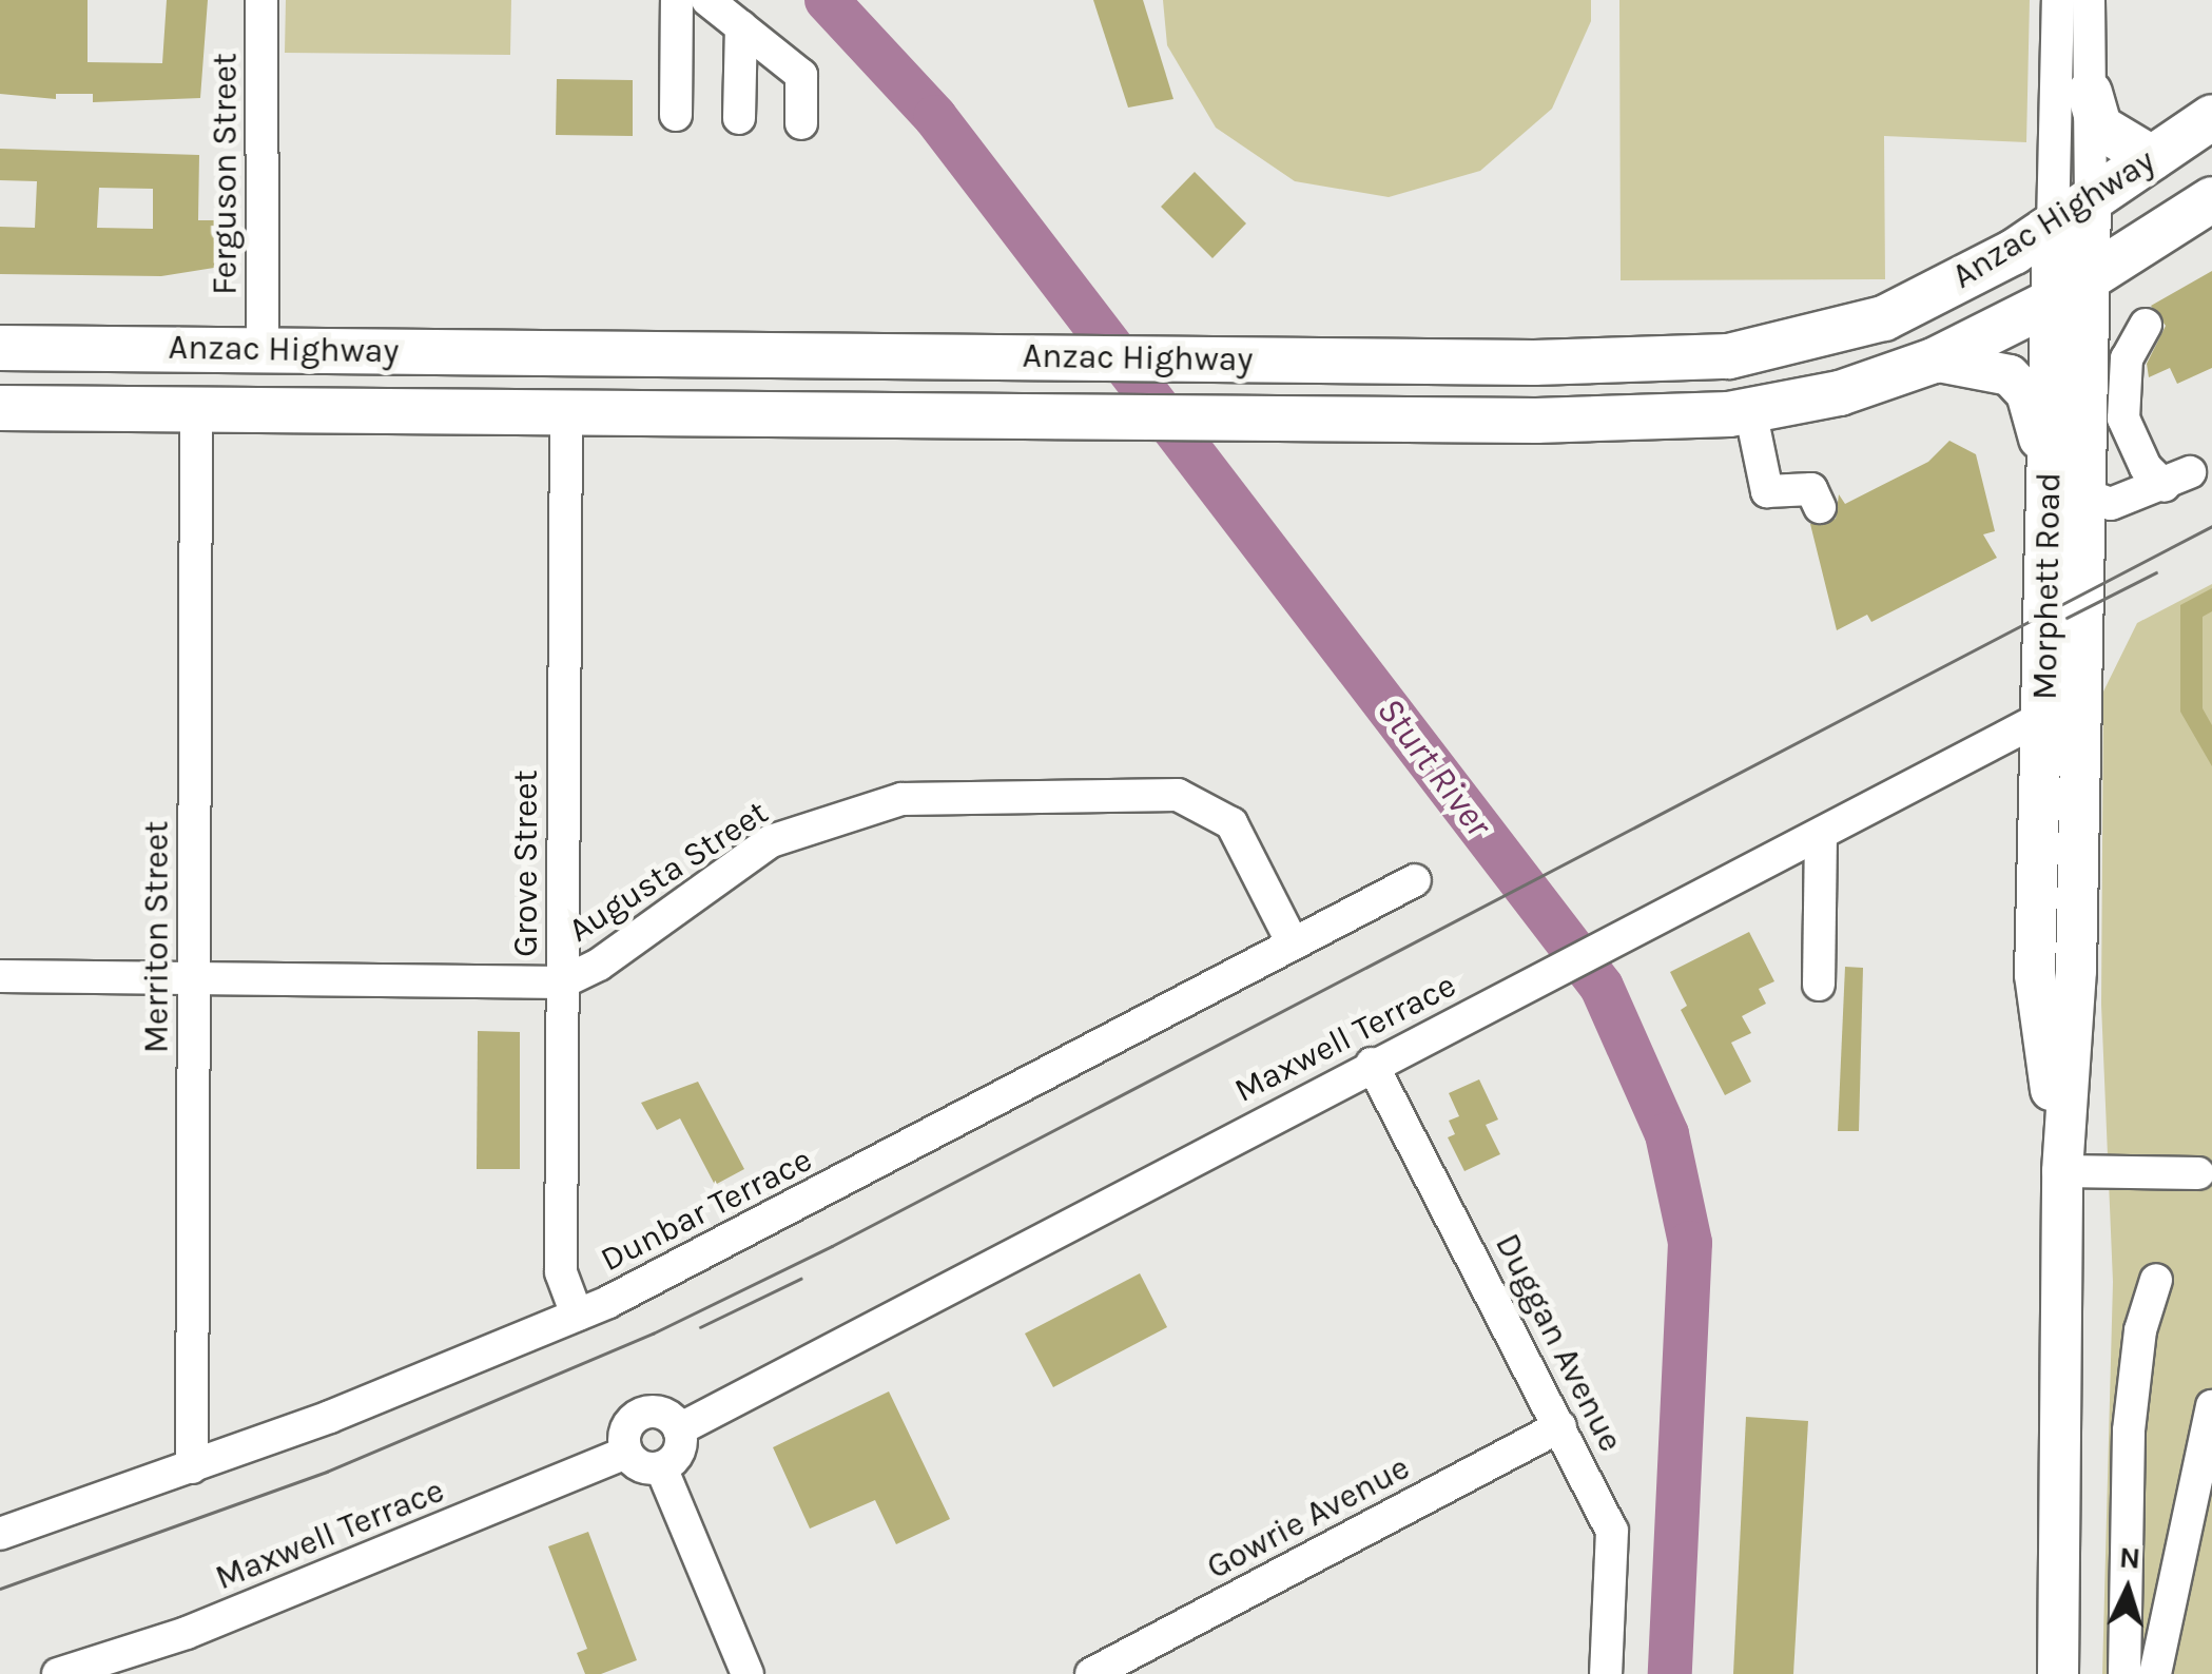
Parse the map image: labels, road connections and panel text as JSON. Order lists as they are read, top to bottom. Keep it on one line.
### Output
{"streets":{"highway":["Anzac Highway"],"main road":["Morphett Road"],"street":["Ferguson Street","Grove Street","Augusta Street","Merriton Street","Maxwell Terrace","Dunbar Terrace","Duggan Avenue","Gowrie Avenue"]},"crossings":[["Ferguson Street","Anzac Highway"],["Anzac Highway","Morphett Road"],["Anzac Highway","Grove Street"],["Anzac Highway","Merriton Street"],["Morphett Road","Maxwell Terrace"],["Grove Street","Augusta Street"],["Grove Street","Dunbar Terrace"],["Augusta Street","Merriton Street"],["Augusta Street","Dunbar Terrace"],["Merriton Street","Dunbar Terrace"],["Maxwell Terrace","Duggan Avenue"],["Duggan Avenue","Gowrie Avenue"]],"water":["Sturt River"],"north":"top"}
